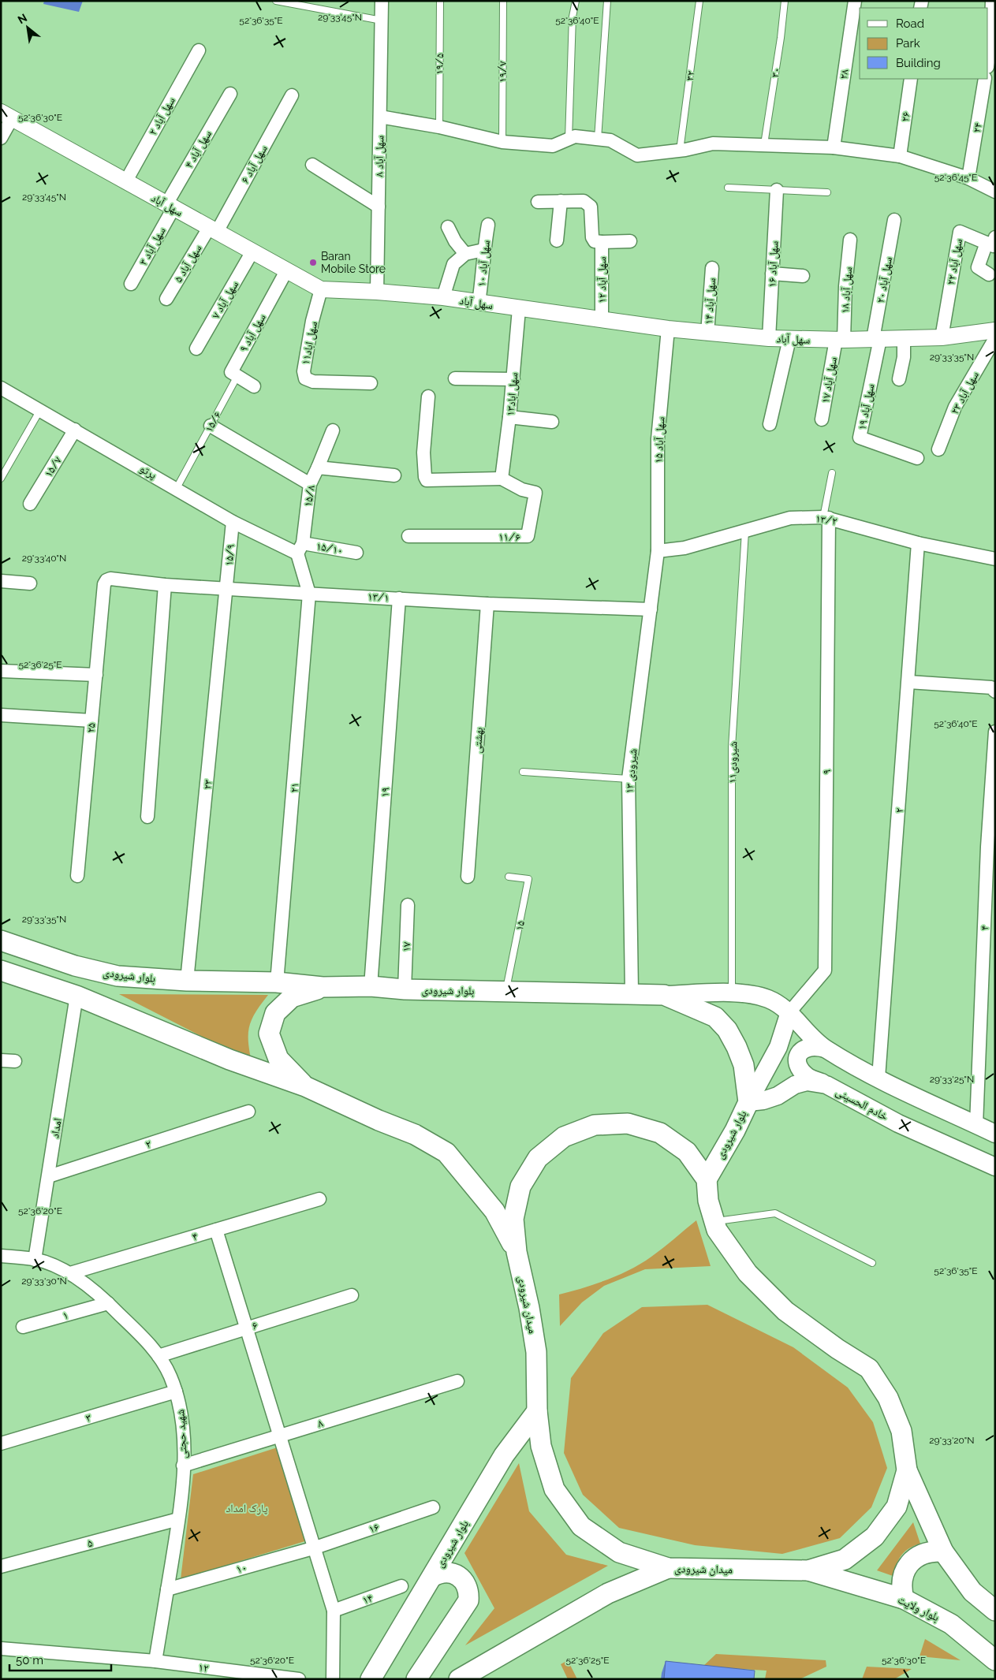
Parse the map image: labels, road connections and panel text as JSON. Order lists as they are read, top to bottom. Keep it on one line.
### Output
{"streets":{"main road":["بلوار شیرودی","خادم الحسینی","میدان شیرودی","بلوار ولایت"],"street":["۲۸","سهل آباد ۲","۲۶","۲۴","سهل آباد ۴","سهل آباد ۸","سهل آباد ۶","سهل آباد","سهل آباد ۳","سهل آباد ۲۲","سهل آباد ۵","سهل آباد ۱۰","سهل آباد ۱۶","سهل آباد ۱۲","سهل آباد ۲۰","سهل آباد ۱۸","سهل آباد ۷","سهل آباد ۱۴","سهل آباد ۹","سهل اباد۱۱","سهل آباد ۱۷","سهل آباد ۲۳","سهل اباد۱۳","سهل آباد ۱۹","سهل آباد ۱۵","۱۵/۷","پرتو","۱۵/۸","۱۳/۲","۱۱/۶","۱۵/۱۰","۱۵/۹","۱۳/۱","۲۵","بهشتی","شیرودی ۱۳","۹","۲۳","۲۱","۱۹","۲","۴","۱۷","امداد","۱","۶","۳","۸","شهید حجتی","۱۶","۵","۱۰","۱۴","۱۲"],"lane":["۱۹/۵","۱۹/۷","۳۰","۳۲","۱۵/۶","۱۱شیرودی","۱۵"]},"crossings":[["سهل آباد ۲","سهل آباد"],["سهل آباد ۴","سهل آباد"],["سهل آباد ۴","سهل آباد ۳"],["سهل آباد ۸","سهل آباد"],["سهل آباد ۶","سهل آباد"],["سهل آباد ۶","سهل آباد ۵"],["سهل آباد","سهل آباد ۳"],["سهل آباد","سهل آباد ۲۲"],["سهل آباد","سهل آباد ۵"],["سهل آباد","سهل آباد ۱۰"],["سهل آباد","سهل آباد ۱۶"],["سهل آباد","سهل آباد ۱۲"],["سهل آباد","سهل آباد ۲۰"],["سهل آباد","سهل آباد ۱۸"],["سهل آباد","سهل آباد ۷"],["سهل آباد","سهل آباد ۱۴"],["سهل آباد","سهل آباد ۹"],["سهل آباد","سهل اباد۱۱"],["سهل آباد","سهل آباد ۱۷"],["سهل آباد","سهل اباد۱۳"],["سهل آباد","سهل آباد ۱۹"],["سهل آباد","سهل آباد ۱۵"],["سهل آباد ۲۰","سهل آباد ۱۹"],["سهل آباد ۱۸","سهل آباد ۱۷"],["سهل آباد ۹","۱۵/۶"],["سهل اباد۱۳","۱۱/۶"],["۱۵/۶","پرتو"],["سهل آباد ۱۵","۱۳/۲"],["سهل آباد ۱۵","شیرودی ۱۳"],["۱۵/۷","پرتو"],["پرتو","۱۵/۸"],["پرتو","۱۵/۱۰"],["پرتو","۱۵/۹"],["۱۵/۸","۱۵/۱۰"],["۱۳/۲","۱۱شیرودی"],["۱۳/۲","شیرودی ۱۳"],["۱۳/۲","۹"],["۱۳/۲","۲"],["۱۵/۹","۱۳/۱"],["۱۵/۹","۲۳"],["۱۳/۱","۲۵"],["۱۳/۱","بهشتی"],["۱۳/۱","شیرودی ۱۳"],["۱۳/۱","۲۳"],["۱۳/۱","۲۱"],["۱۳/۱","۱۹"],["شیرودی ۱۳","بلوار شیرودی"],["۲۳","بلوار شیرودی"],["۲۱","بلوار شیرودی"],["۱۹","بلوار شیرودی"],["۲","امداد"],["۱۵","بلوار شیرودی"],["۴","شهید حجتی"],["۱۷","بلوار شیرودی"],["بلوار شیرودی","خادم الحسینی"],["بلوار شیرودی","میدان شیرودی"],["امداد","شهید حجتی"],["میدان شیرودی","بلوار ولایت"],["۱","شهید حجتی"],["۶","شهید حجتی"],["۳","شهید حجتی"],["۸","شهید حجتی"],["شهید حجتی","۵"],["شهید حجتی","۱۰"],["شهید حجتی","۱۲"],["۱۶","۱۰"]],"parks":["پارک امداد"],"places":["Baran Mobile Store"],"legend":["Road","Park","Building"],"scale_bar":"50 m","north":"top left","coordinates":["29°33'45\"N","52°36'35\"E","52°36'40\"E","52°36'30\"E","52°36'45\"E","29°33'35\"N","29°33'40\"N","52°36'25\"E","29°33'25\"N","52°36'20\"E","29°33'30\"N","29°33'20\"N"]}
